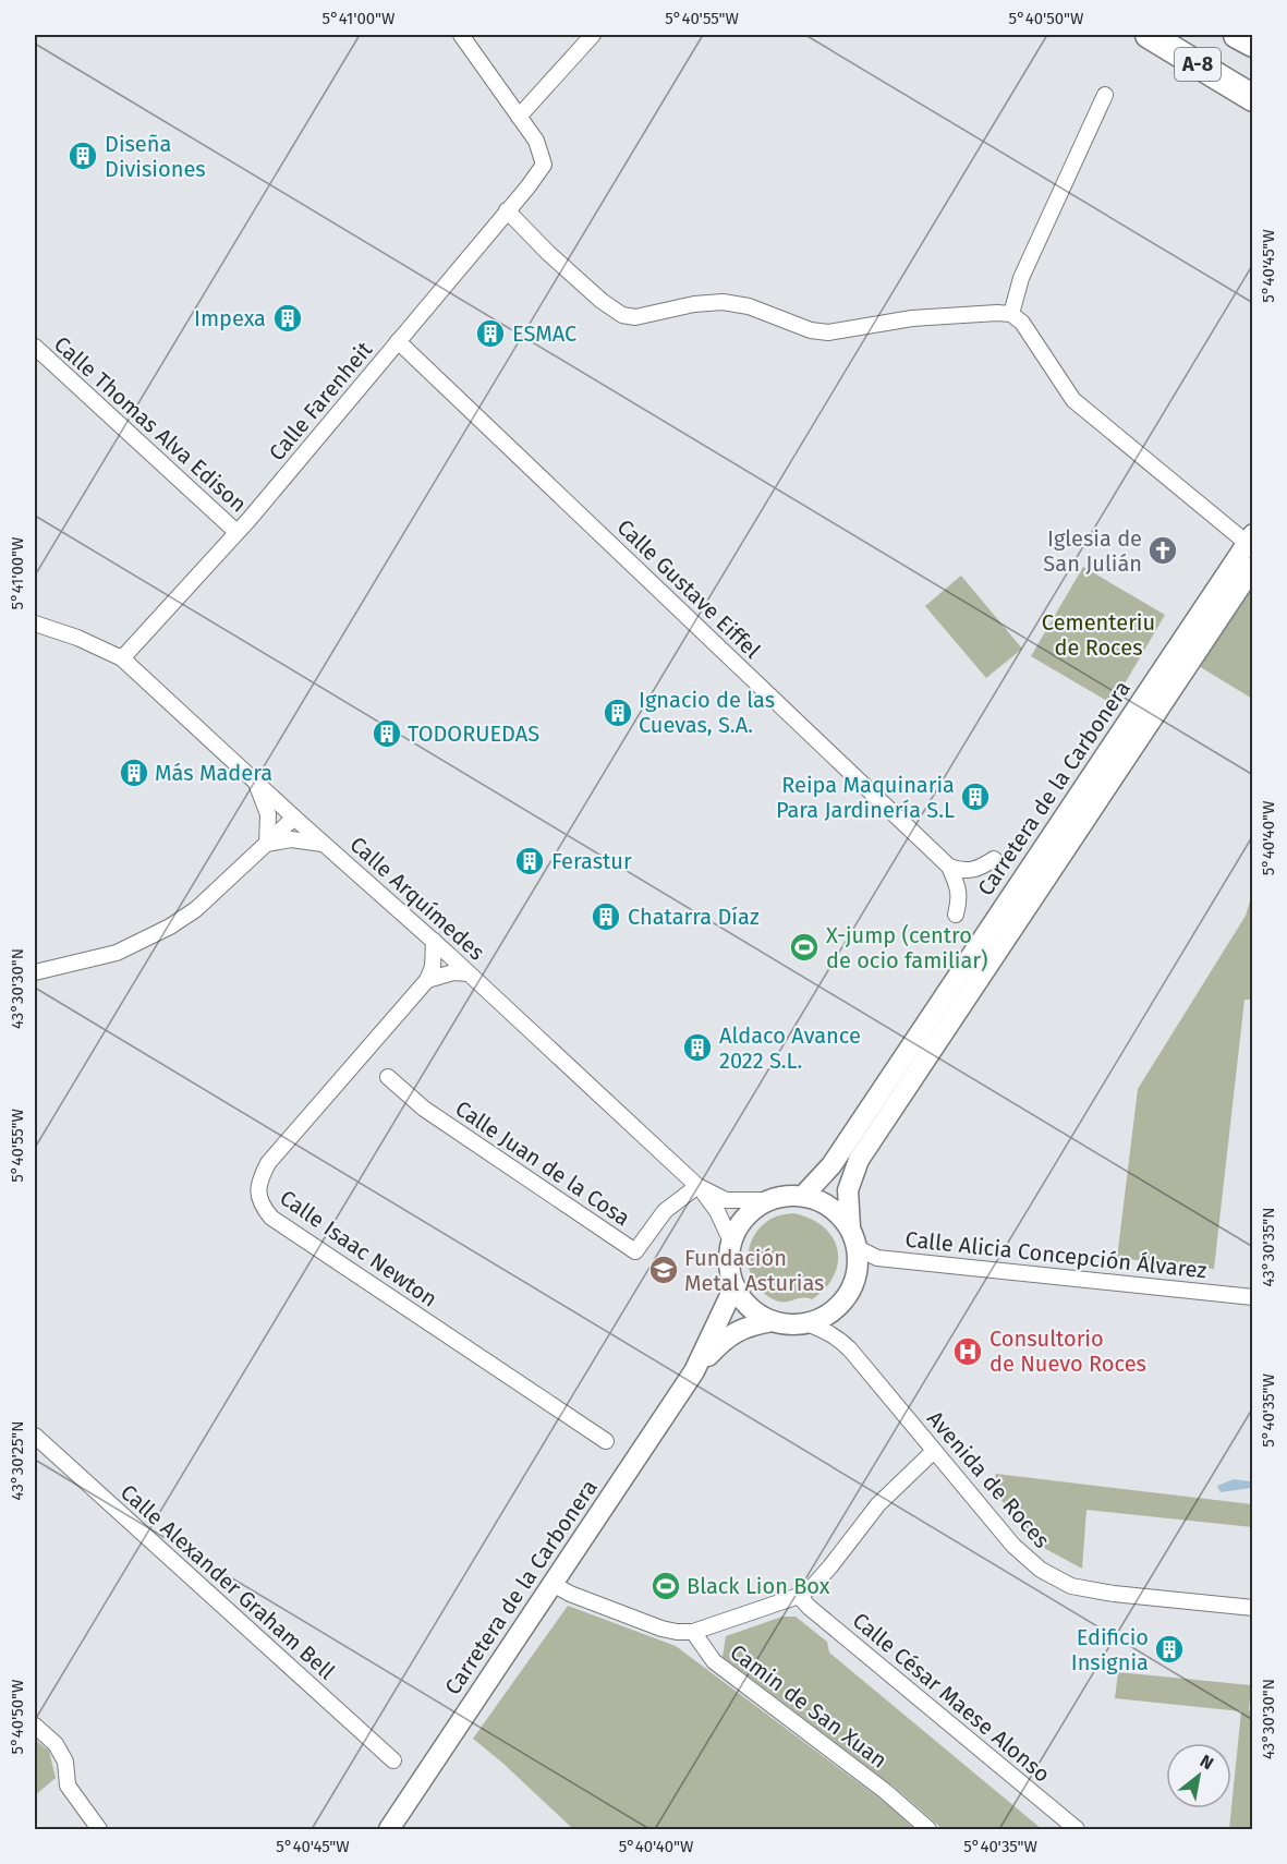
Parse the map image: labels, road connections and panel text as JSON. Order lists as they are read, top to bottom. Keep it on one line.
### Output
{"streets":{"highway":["A-8"],"street":["Calle Farenheit","Calle Thomas Alva Edison","Calle Gustave Eiffel","Carretera de la Carbonera","Calle Arquímedes","Calle Juan de la Cosa","Calle Isaac Newton","Calle Alicia Concepción Álvarez","Avenida de Roces","Calle Alexander Graham Bell","Calle César Maese Alonso","Camin de San Xuan"]},"crossings":[["Calle Farenheit","Calle Thomas Alva Edison"],["Calle Farenheit","Calle Gustave Eiffel"],["Calle Farenheit","Calle Arquímedes"],["Carretera de la Carbonera","Calle Arquímedes"],["Carretera de la Carbonera","Calle Alicia Concepción Álvarez"],["Carretera de la Carbonera","Avenida de Roces"],["Calle Arquímedes","Calle Juan de la Cosa"],["Calle Arquímedes","Calle Isaac Newton"],["Calle Arquímedes","Calle Alicia Concepción Álvarez"],["Calle Arquímedes","Avenida de Roces"],["Calle Alicia Concepción Álvarez","Avenida de Roces"]],"parks":["Cementeriu de Roces"],"places":{"building":["Diseña Divisiones","Impexa","ESMAC","Ignacio de las Cuevas, S.A.","TODORUEDAS","Más Madera","Reipa Maquinaria Para Jardinería S.L","Ferastur","Chatarra Díaz","Aldaco Avance 2022 S.L.","Edificio Insignia"],"church":["Iglesia de San Julián"],"sports":["X-jump (centro de ocio familiar)","Black Lion Box"],"school or university":["Fundación Metal Asturias"],"hospital":["Consultorio de Nuevo Roces"]},"north":"top right","coordinates":["5°41'00\"W","5°40'55\"W","5°40'50\"W","5°40'45\"W","5°40'40\"W","43°30'30\"N","43°30'35\"N","5°40'35\"W","43°30'25\"N"]}
